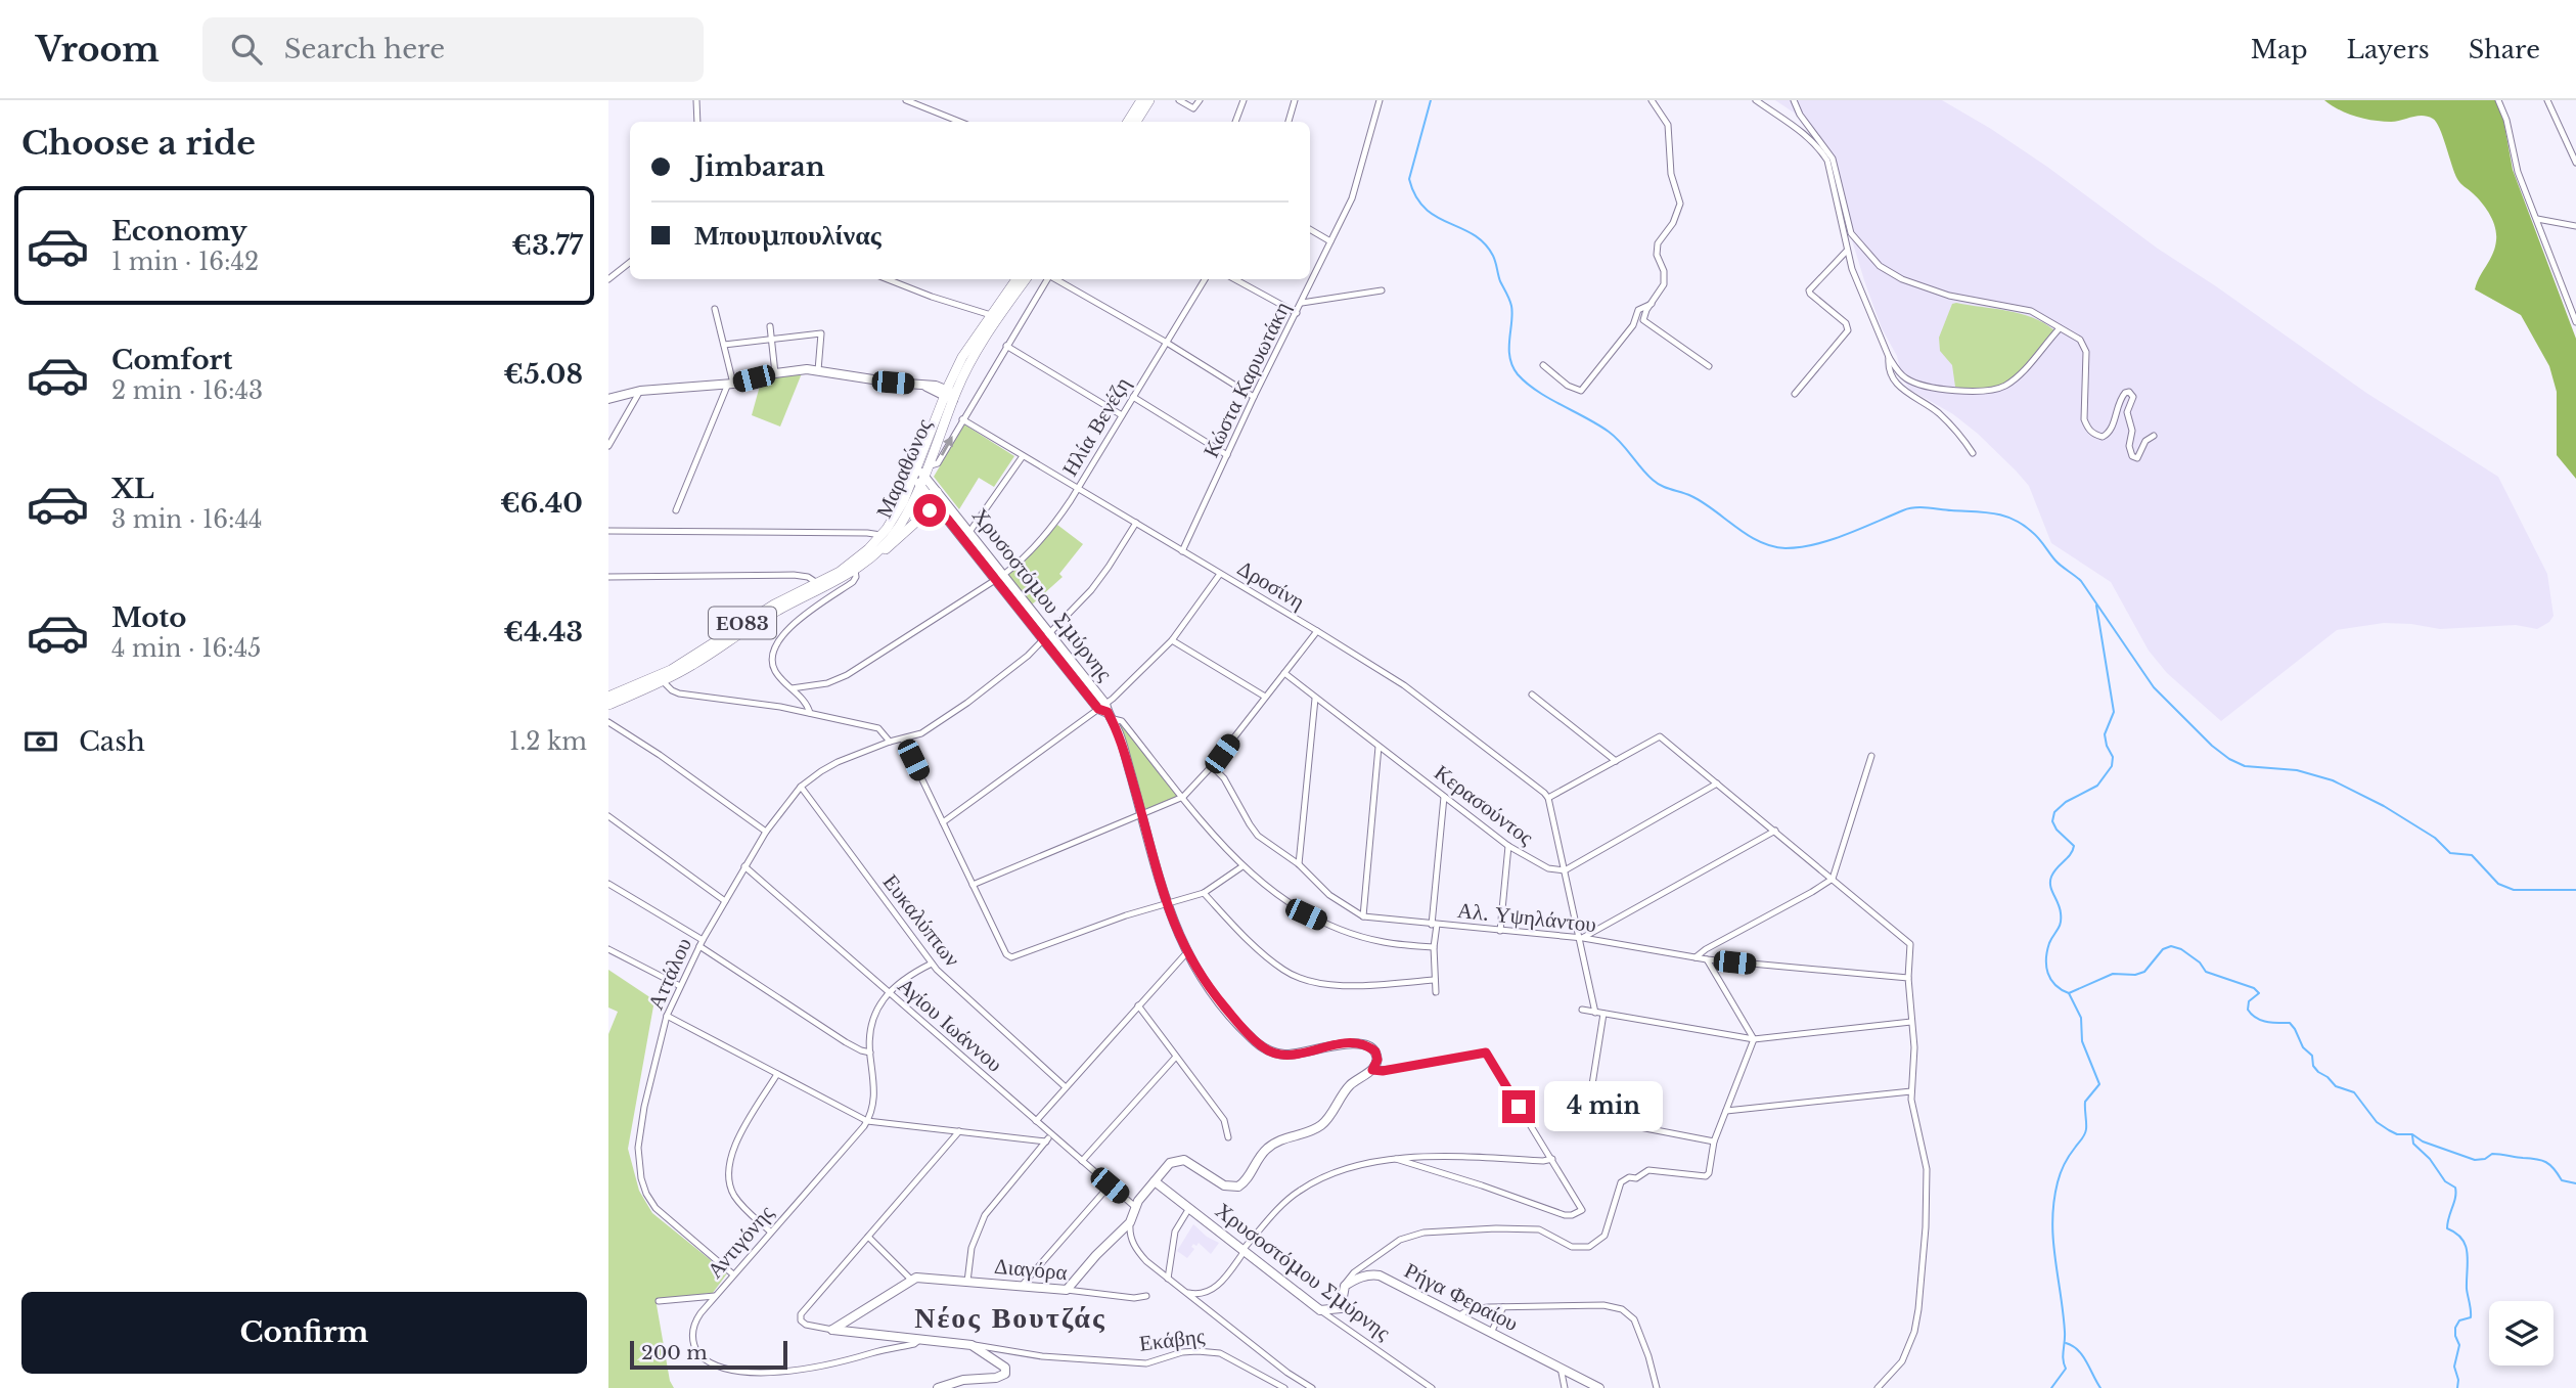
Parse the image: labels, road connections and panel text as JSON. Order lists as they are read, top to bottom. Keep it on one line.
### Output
{"streets":{"main road":["Μαραθώνος","ΕΟ83"],"street":["Κώστα Καρυωτάκη","Ηλία Βενέζη","Δροσίνη","Χρυσοστόμου Σμύρνης","Κερασούντος","Αλ. Υψηλάντου","Ευκαλύπτων","Αττάλου","Αγίου Ιωάννου","Αντιγόνης","Διαγόρα","Ρήγα Φεραίου","Εκάβης"]},"crossings":[["Κώστα Καρυωτάκη","Δροσίνη"],["Ηλία Βενέζη","Δροσίνη"],["Ηλία Βενέζη","Χρυσοστόμου Σμύρνης"],["Μαραθώνος","Χρυσοστόμου Σμύρνης"],["Δροσίνη","Αττάλου"],["Χρυσοστόμου Σμύρνης","Αττάλου"],["Χρυσοστόμου Σμύρνης","Αγίου Ιωάννου"],["Ευκαλύπτων","Αττάλου"],["Ευκαλύπτων","Αντιγόνης"],["Αττάλου","Αγίου Ιωάννου"],["Αττάλου","Αντιγόνης"],["Αγίου Ιωάννου","Αντιγόνης"]],"districts":["Νέος Βουτζάς"],"scale_bar":"200 m","page":{"header":"Vroom","search":"Search here","nav":["Map","Layers","Share"],"heading":"Choose a ride","banner":["Jimbaran","Μπουμπουλίνας"],"list":[{"name":"Economy","note":"1 min · 16:42","value":"€3.77"},{"name":"Comfort","note":"2 min · 16:43","value":"€5.08"},{"name":"XL","note":"3 min · 16:44","value":"€6.40"},{"name":"Moto","note":"4 min · 16:45","value":"€4.43"}],"pay":["Cash","1.2 km"],"bubble":"4 min","buttons":"Confirm","scale":"200 m"}}
